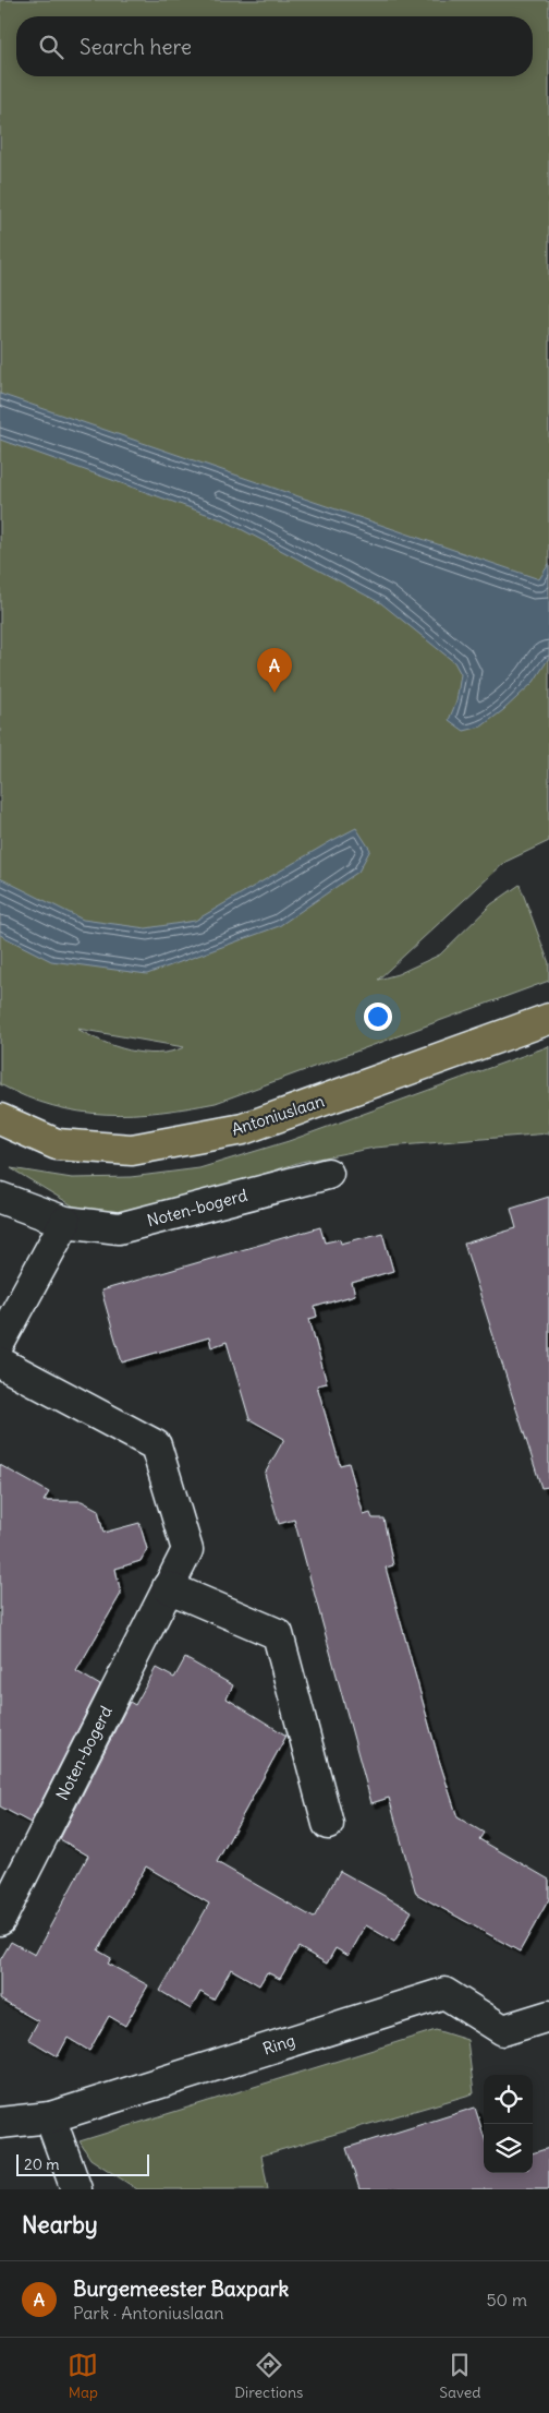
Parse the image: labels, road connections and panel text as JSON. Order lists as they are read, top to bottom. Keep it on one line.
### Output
{"streets":{"main road":["Antoniuslaan"],"street":["Noten-bogerd","Ring"]},"scale_bar":"20 m","page":{"search":"Search here","pins":"A","scale":"20 m","heading":"Nearby","list":[{"mark":"A","name":"Burgemeester Baxpark","note":"Park · Antoniuslaan","value":"50 m"}],"nav":["Map","Directions","Saved"]}}
